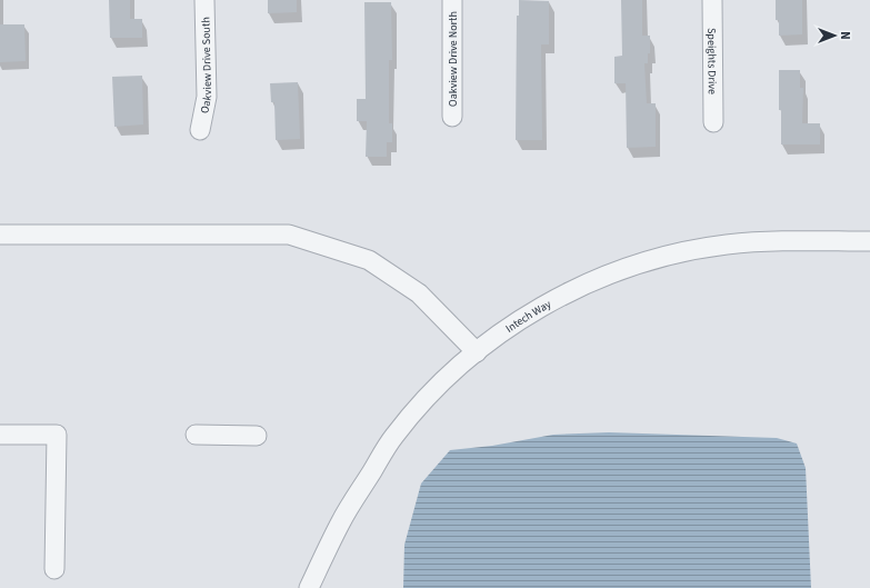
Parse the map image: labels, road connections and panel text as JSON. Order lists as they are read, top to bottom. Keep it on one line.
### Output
{"streets":{"street":["Oakview Drive North","Speights Drive","Oakview Drive South","Intech Way"]},"north":"right"}
